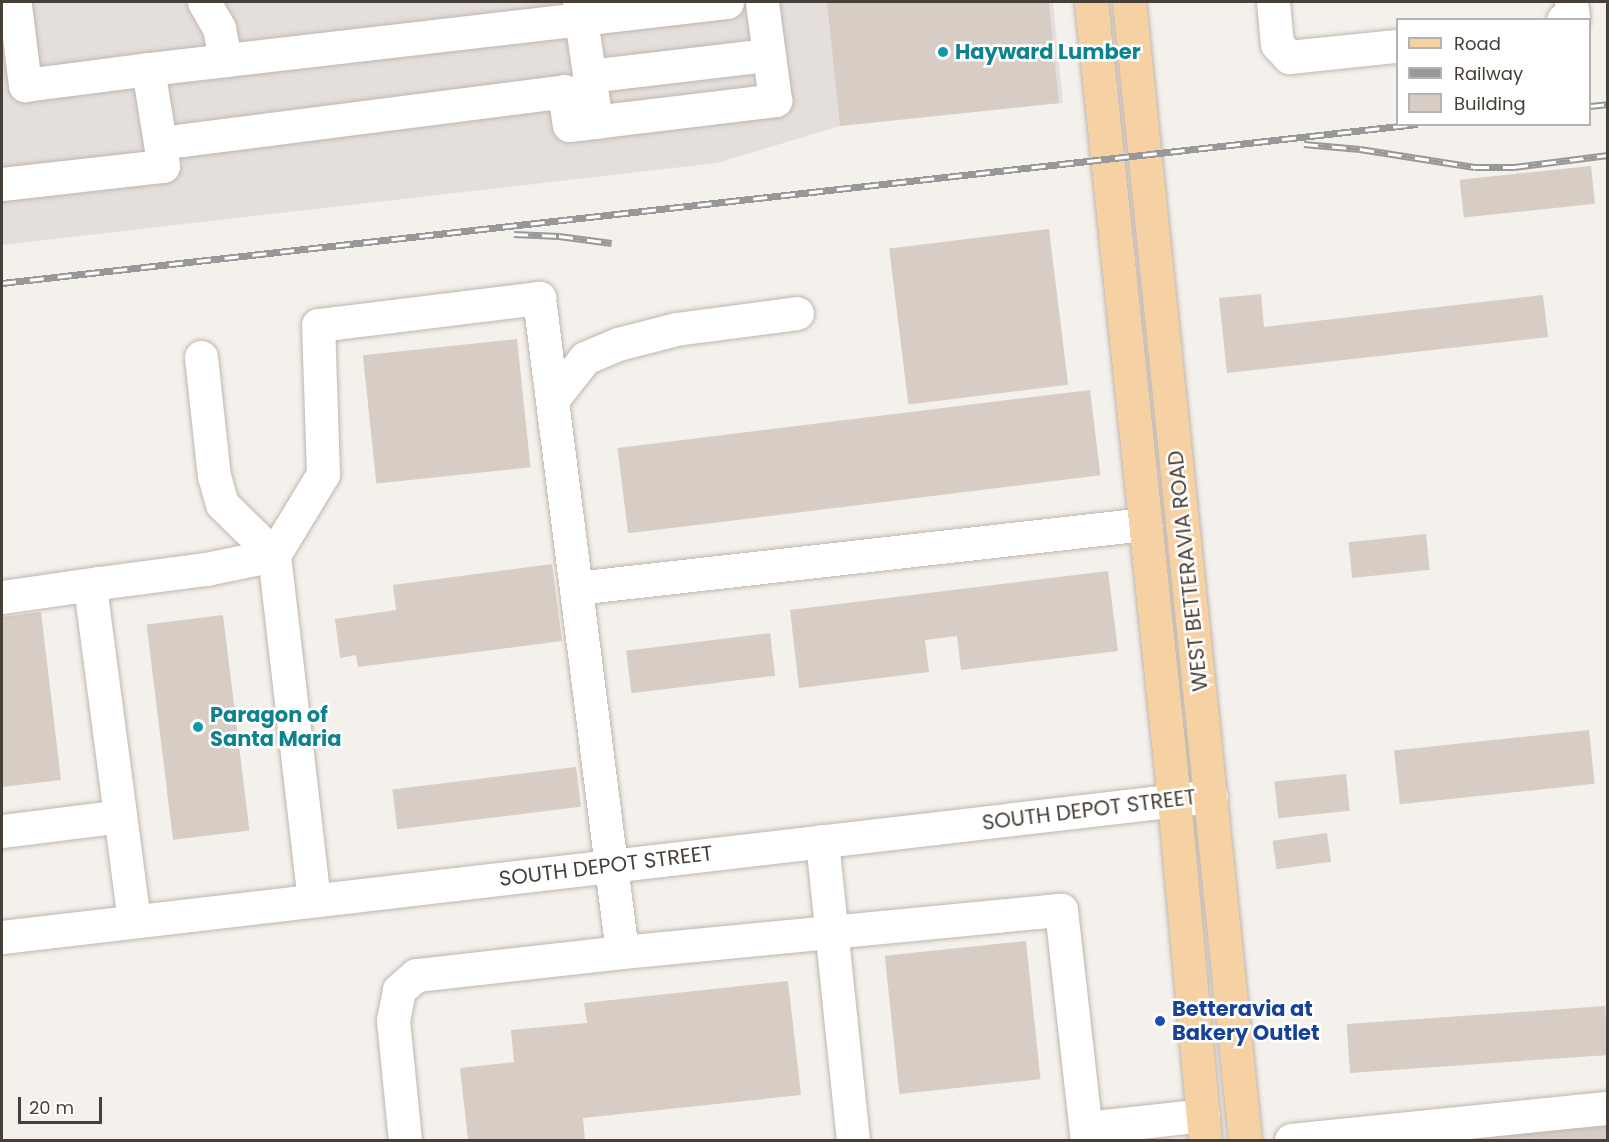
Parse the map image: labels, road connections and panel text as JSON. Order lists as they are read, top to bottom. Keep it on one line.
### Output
{"streets":{"main road":["WEST BETTERAVIA ROAD"],"street":["SOUTH DEPOT STREET"]},"crossings":[["WEST BETTERAVIA ROAD","SOUTH DEPOT STREET"]],"places":["Hayward Lumber","Paragon of Santa Maria","Betteravia at Bakery Outlet"],"legend":["Road","Railway","Building"],"scale_bar":"20 m"}
